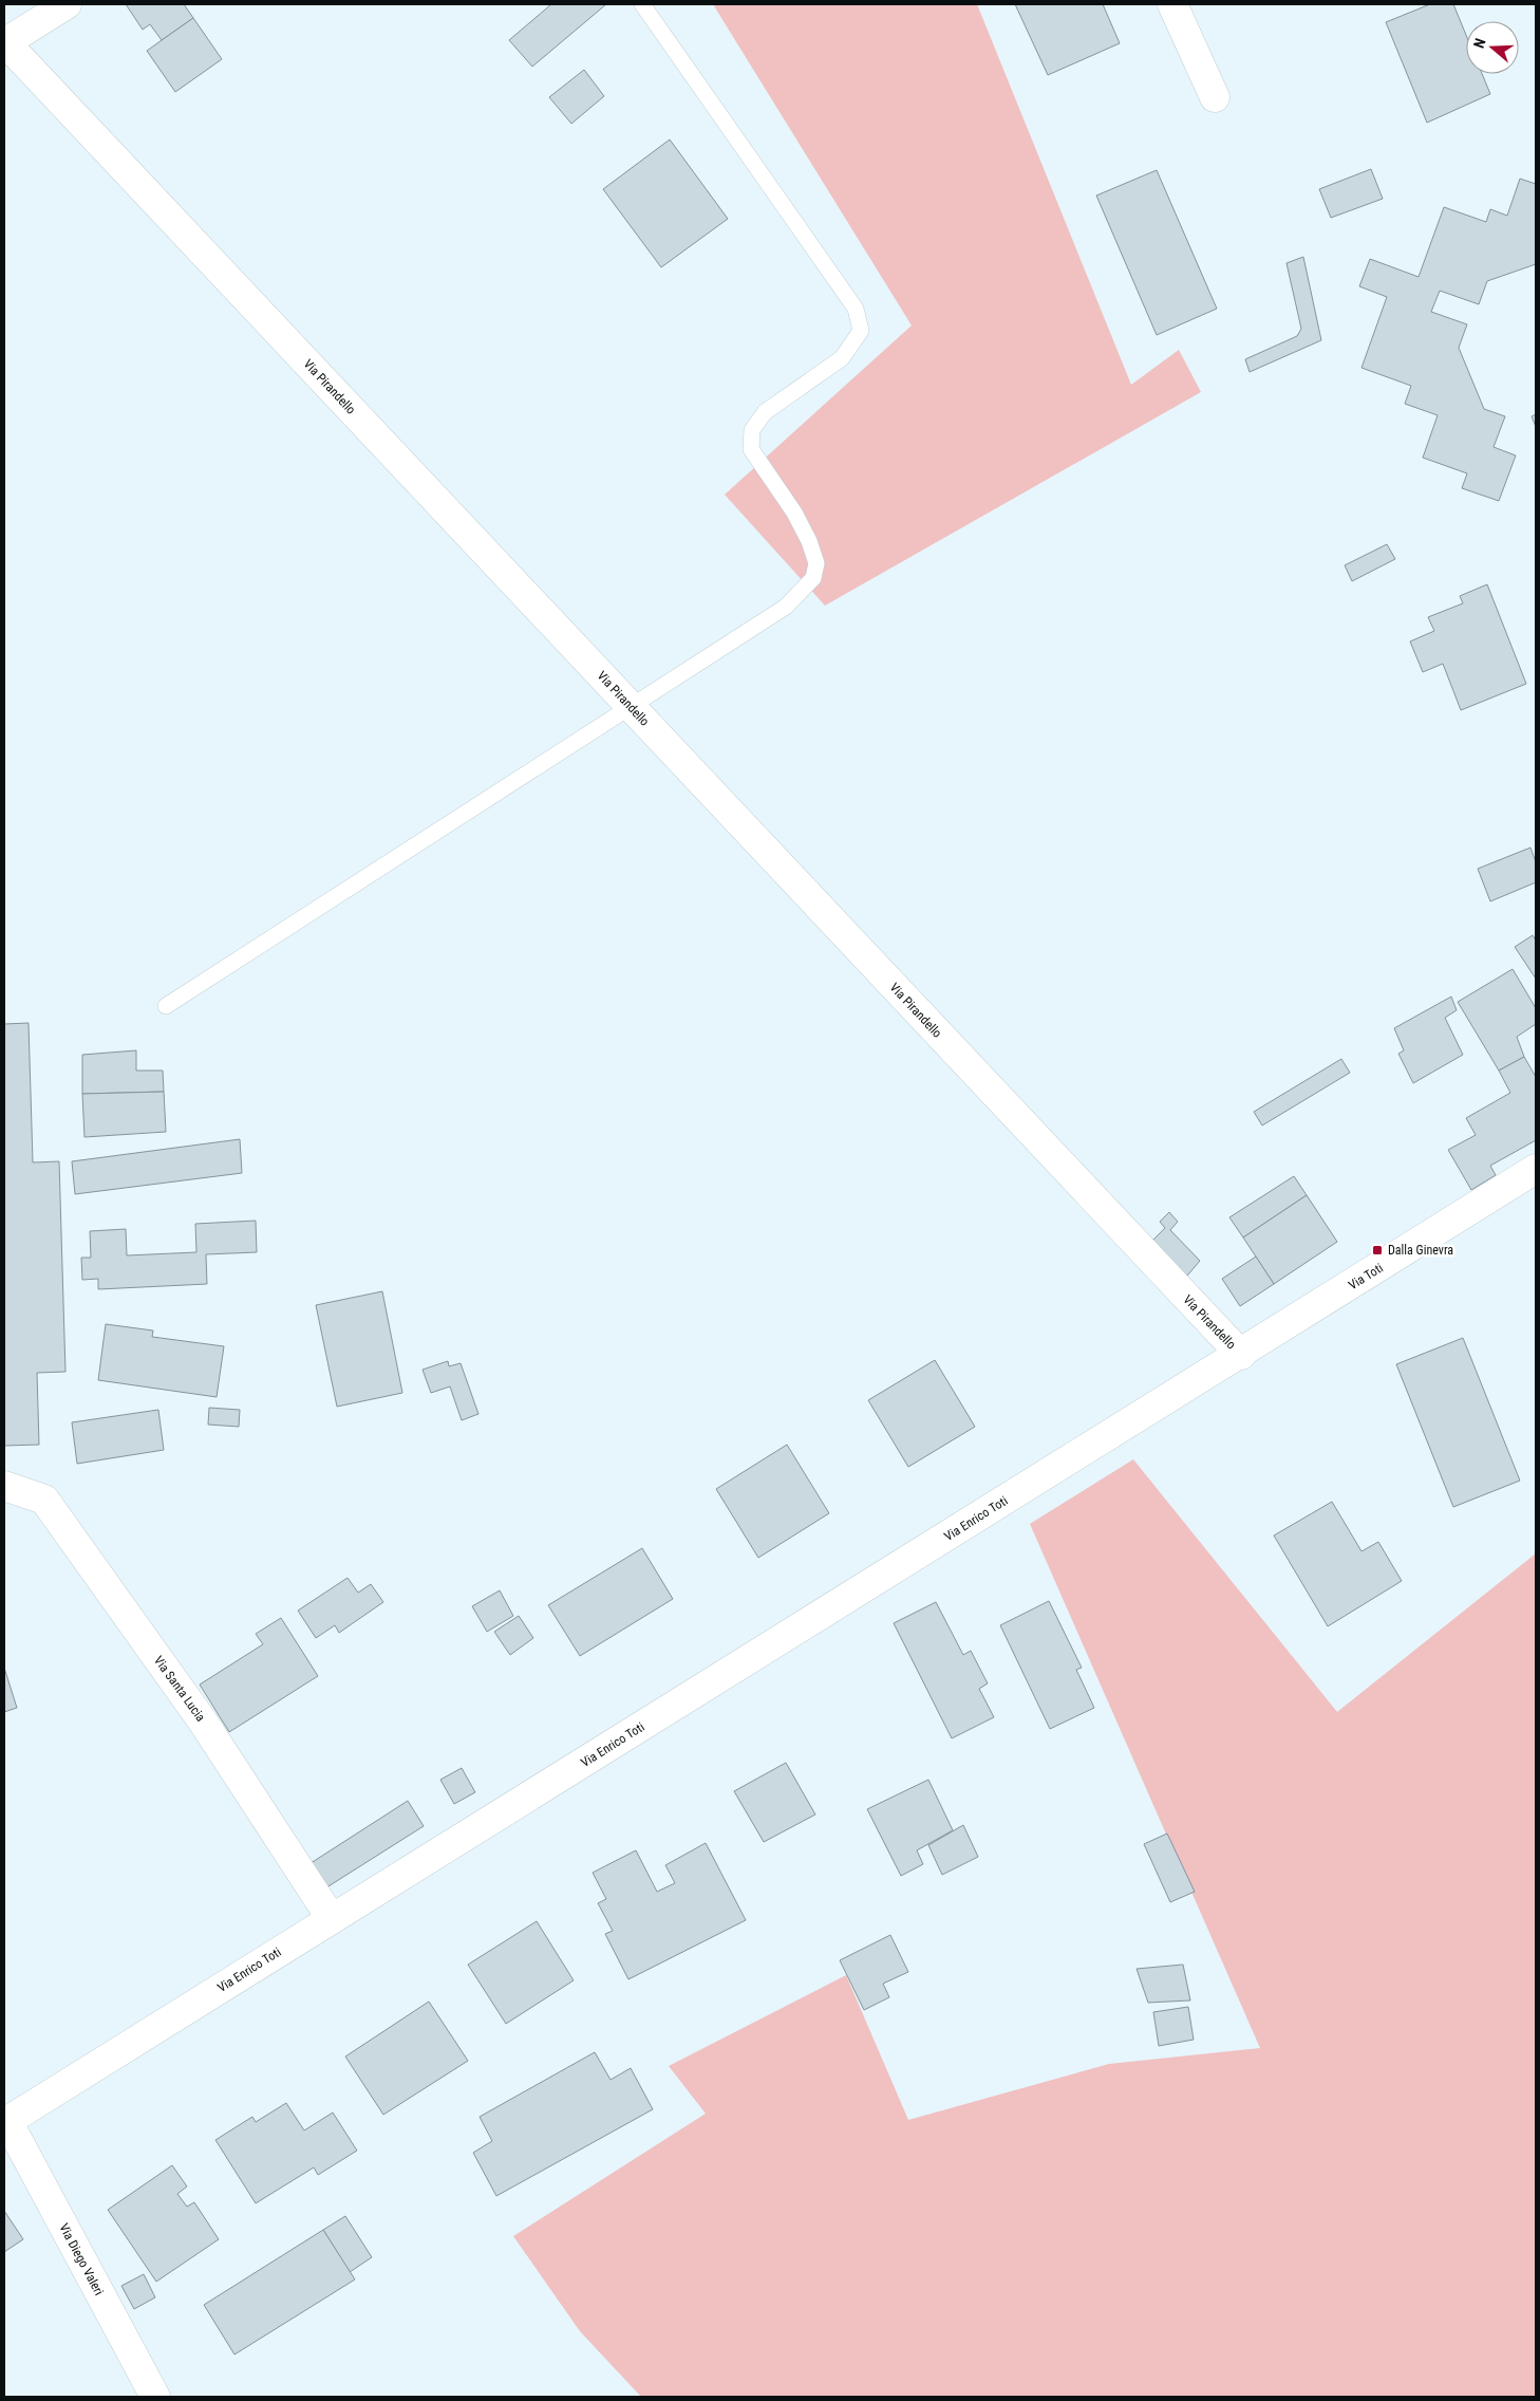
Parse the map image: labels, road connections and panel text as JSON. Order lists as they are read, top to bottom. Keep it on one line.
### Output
{"streets":{"street":["Via Pirandello","Via Toti","Via Enrico Toti","Via Santa Lucia","Via Diego Valeri"]},"crossings":[["Via Pirandello","Via Toti"],["Via Pirandello","Via Enrico Toti"],["Via Toti","Via Enrico Toti"],["Via Enrico Toti","Via Santa Lucia"],["Via Enrico Toti","Via Diego Valeri"]],"places":{"transit":["Dalla Ginevra"]},"north":"left"}
